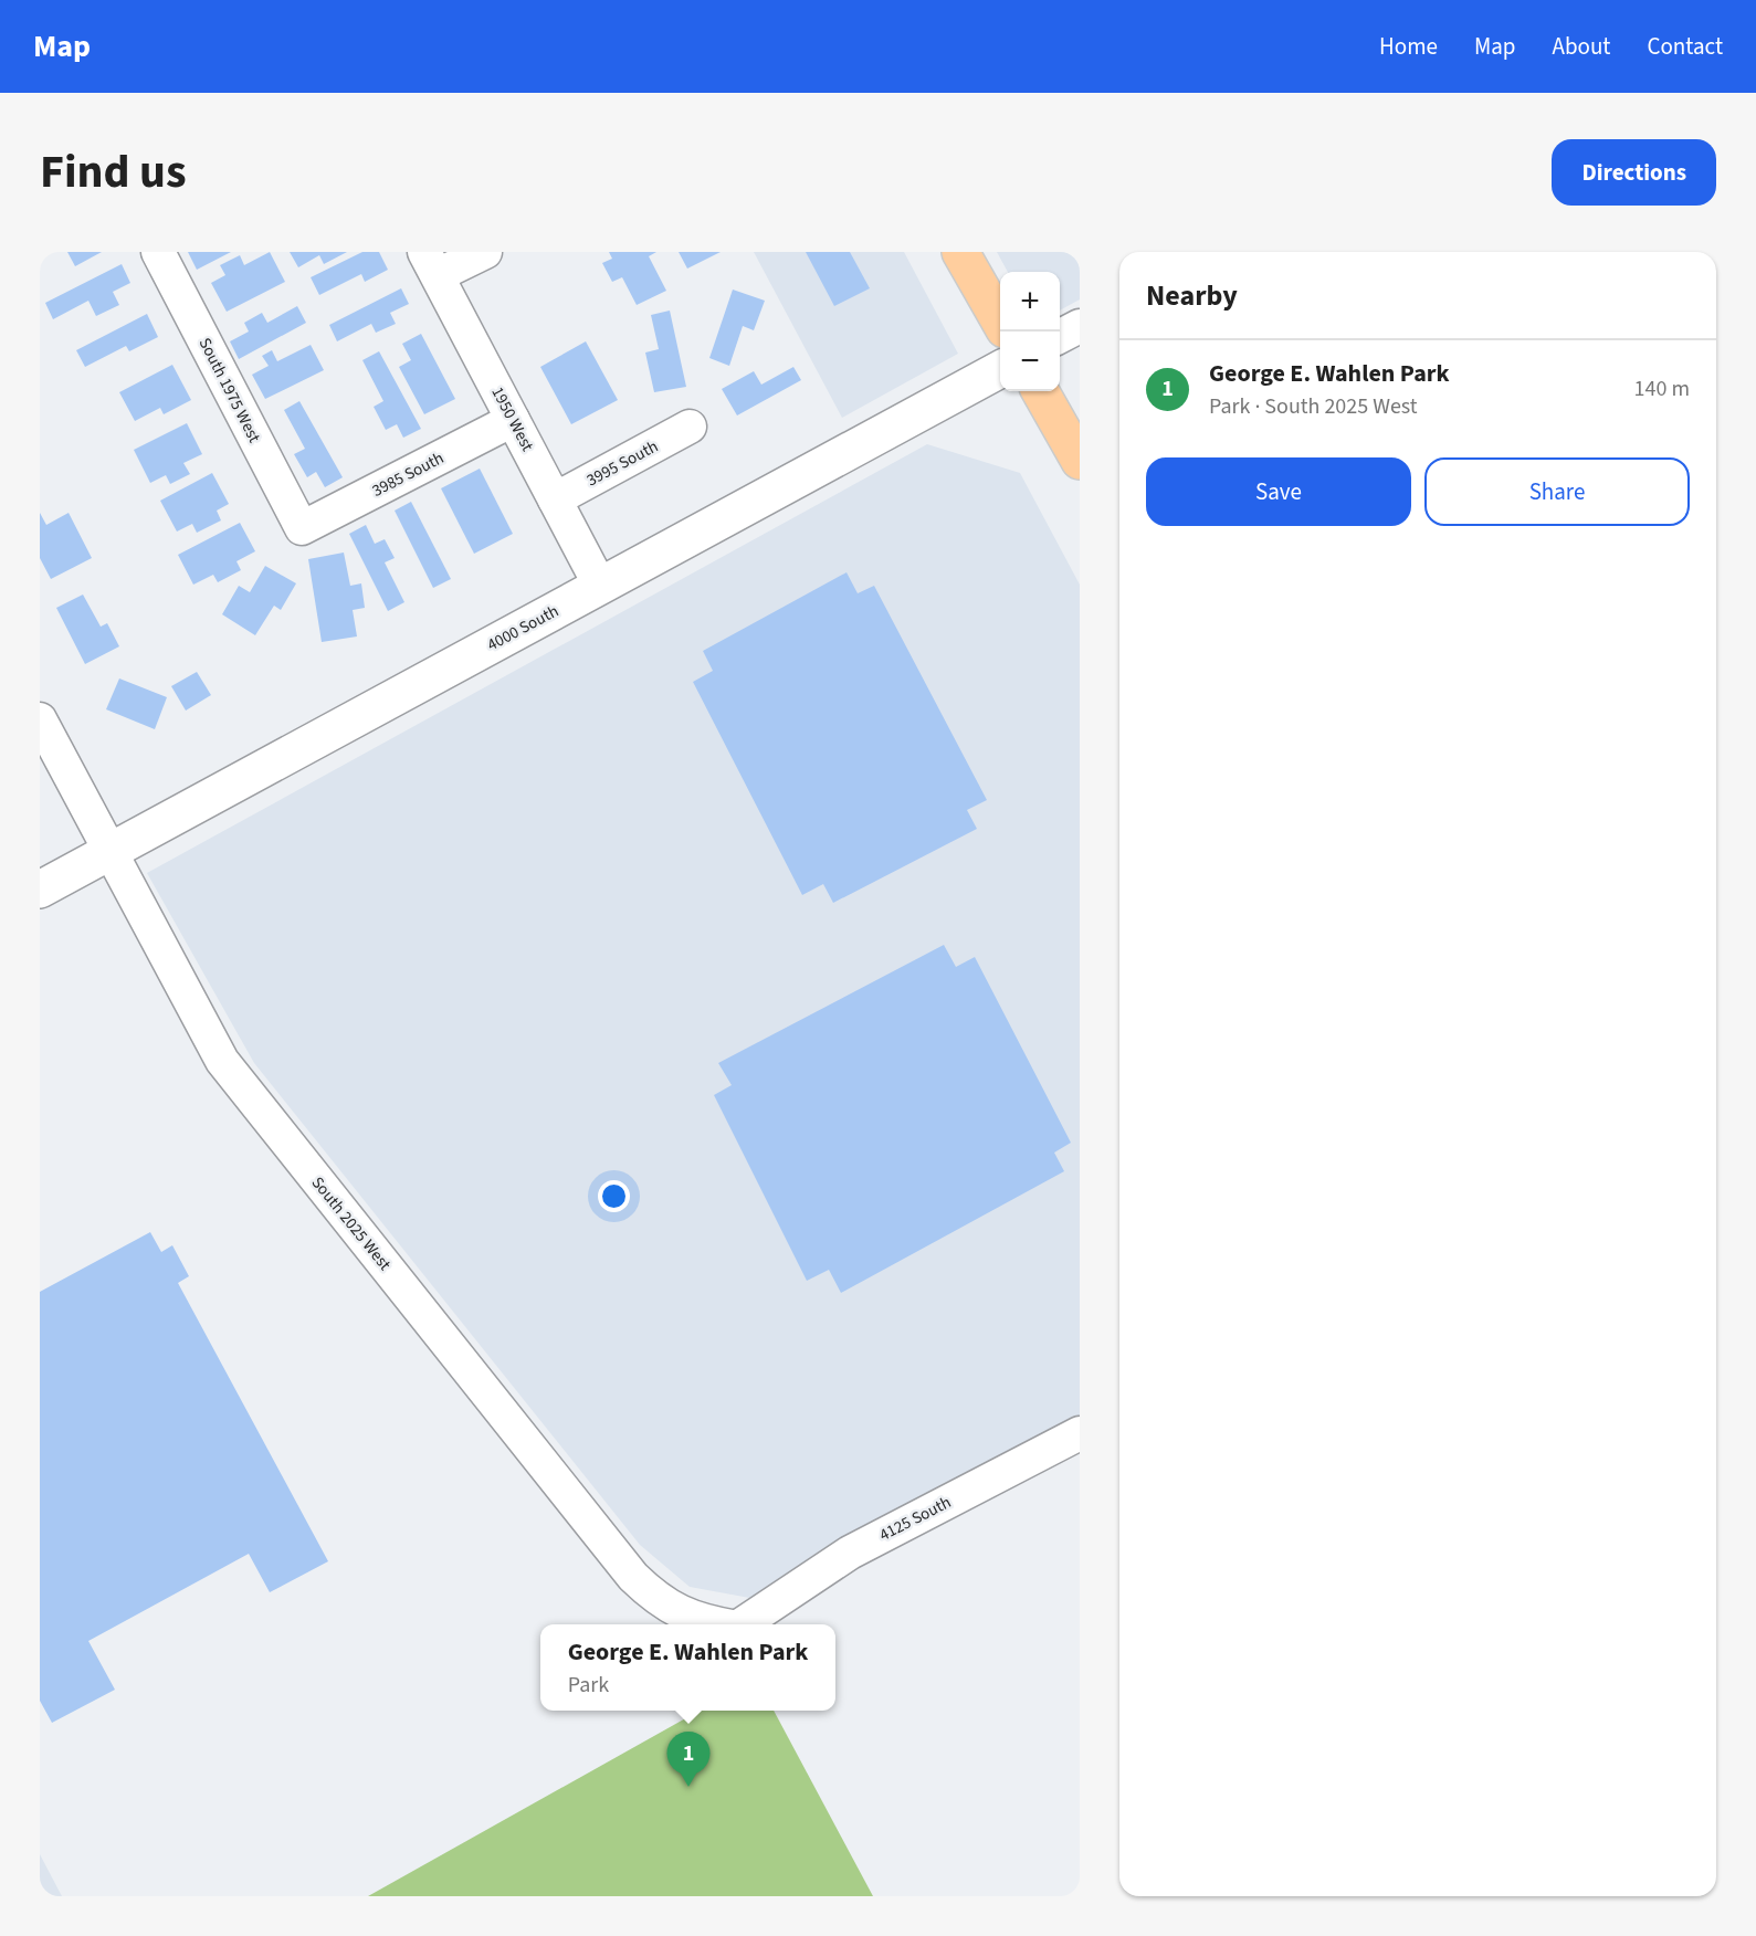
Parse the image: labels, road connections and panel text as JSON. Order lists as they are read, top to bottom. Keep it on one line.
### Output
{"streets":{"street":["South 1975 West","1950 West","3995 South","3985 South","4000 South","South 2025 West","4125 South"]},"crossings":[["South 1975 West","3985 South"],["1950 West","3995 South"],["1950 West","3985 South"],["1950 West","4000 South"],["4000 South","South 2025 West"],["South 2025 West","4125 South"]],"page":{"header":"Map","nav":["Home","Map","About","Contact"],"title":"Find us","buttons":["Directions",["Save","Share"]],"heading":"Nearby","map_buttons":["+","−"],"list":[{"mark":"1","name":"George E. Wahlen Park","note":"Park · South 2025 West","value":"140 m"}],"popup":["George E. Wahlen Park","Park"],"pins":"1"}}
